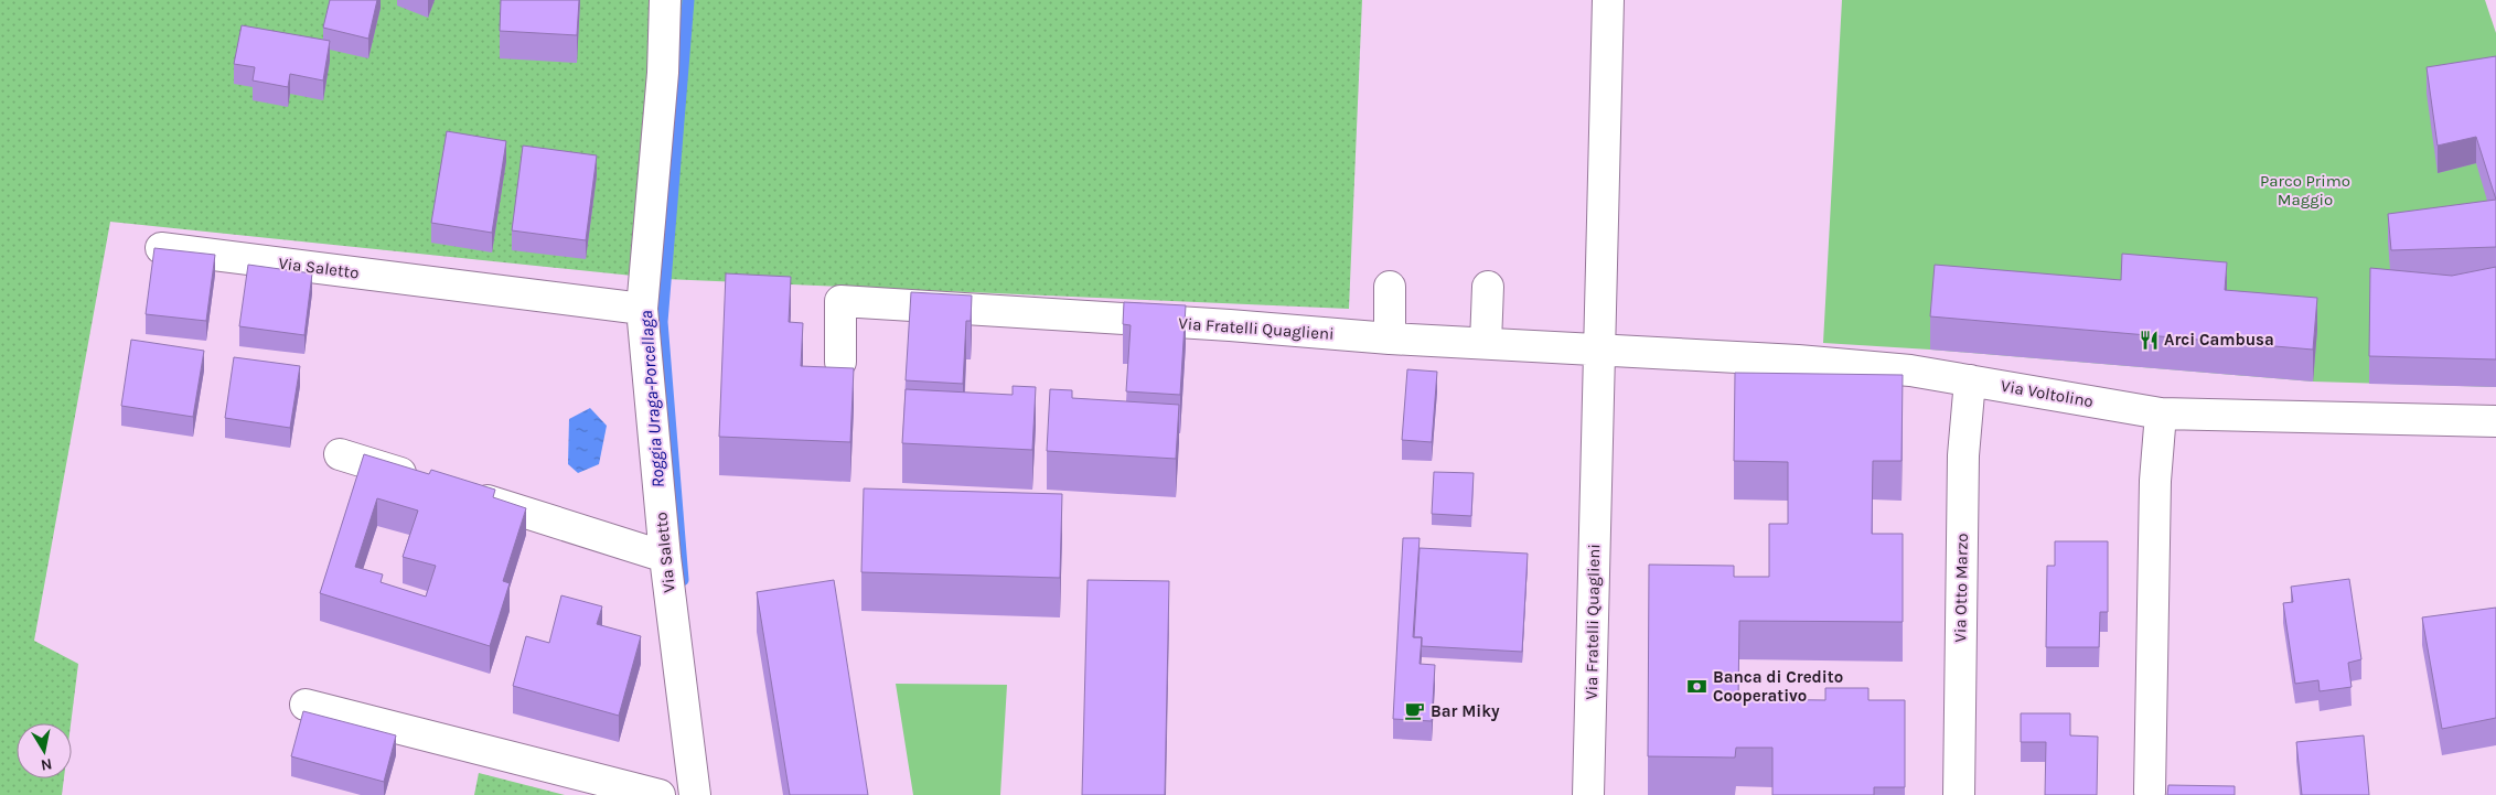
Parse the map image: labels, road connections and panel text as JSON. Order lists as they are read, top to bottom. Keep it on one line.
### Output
{"streets":{"street":["Via Saletto","Via Fratelli Quaglieni","Via Voltolino","Via Otto Marzo"]},"crossings":[["Via Fratelli Quaglieni","Via Voltolino"],["Via Voltolino","Via Otto Marzo"]],"water":["Roggia Uraga-Porcellaga"],"parks":["Parco Primo Maggio"],"places":{"restaurant":["Arci Cambusa"],"bank":["Banca di Credito Cooperativo"],"cafe":["Bar Miky"]},"north":"bottom"}
